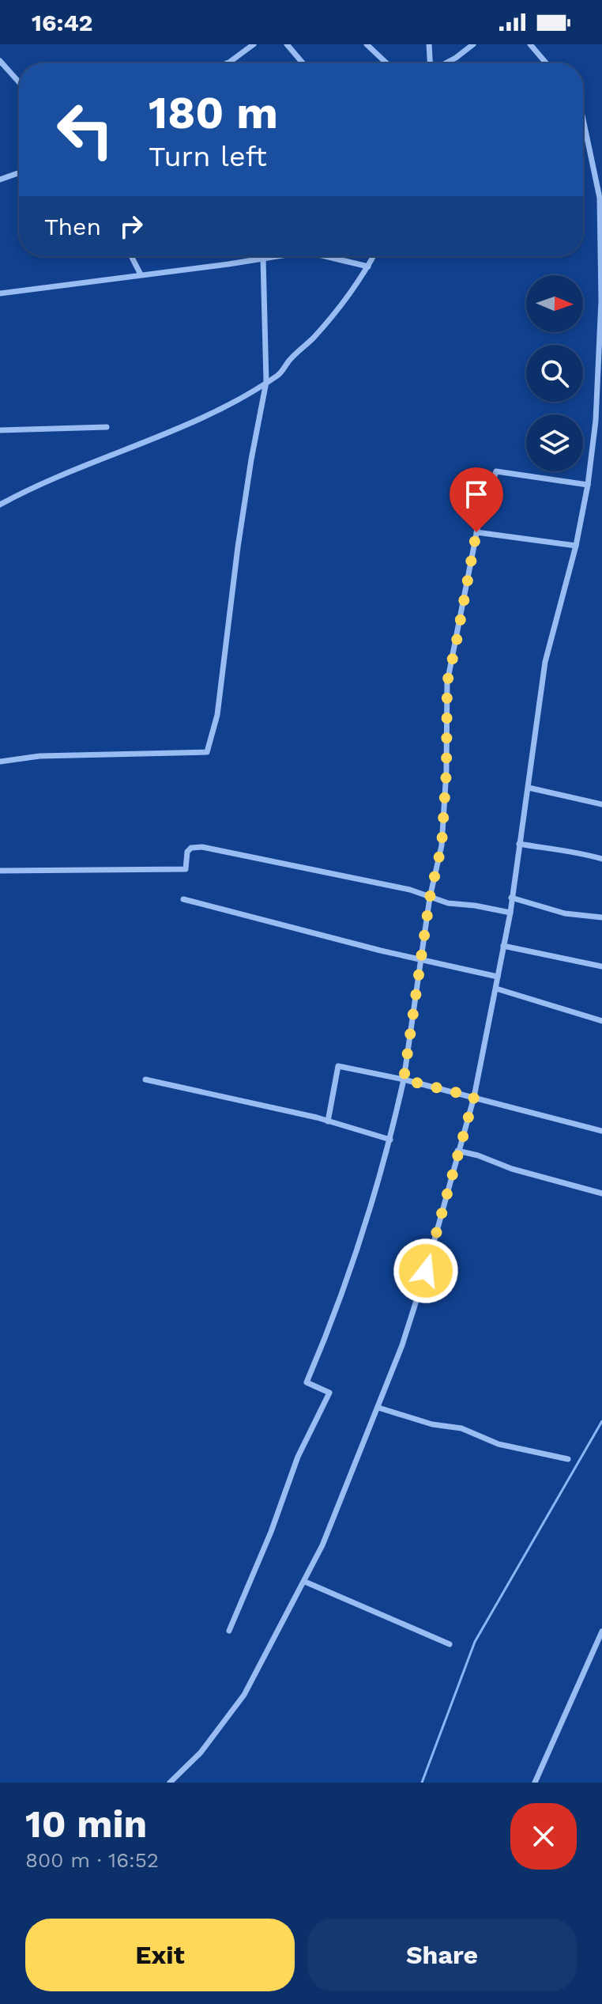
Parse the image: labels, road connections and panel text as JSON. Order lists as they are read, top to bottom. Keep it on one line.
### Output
{"north":"right","page":{"status":"16:42","turn":["180 m","Turn left"],"then":"Then","heading":["10 min","800 m · 16:52"],"buttons":["Exit","Share"]}}
